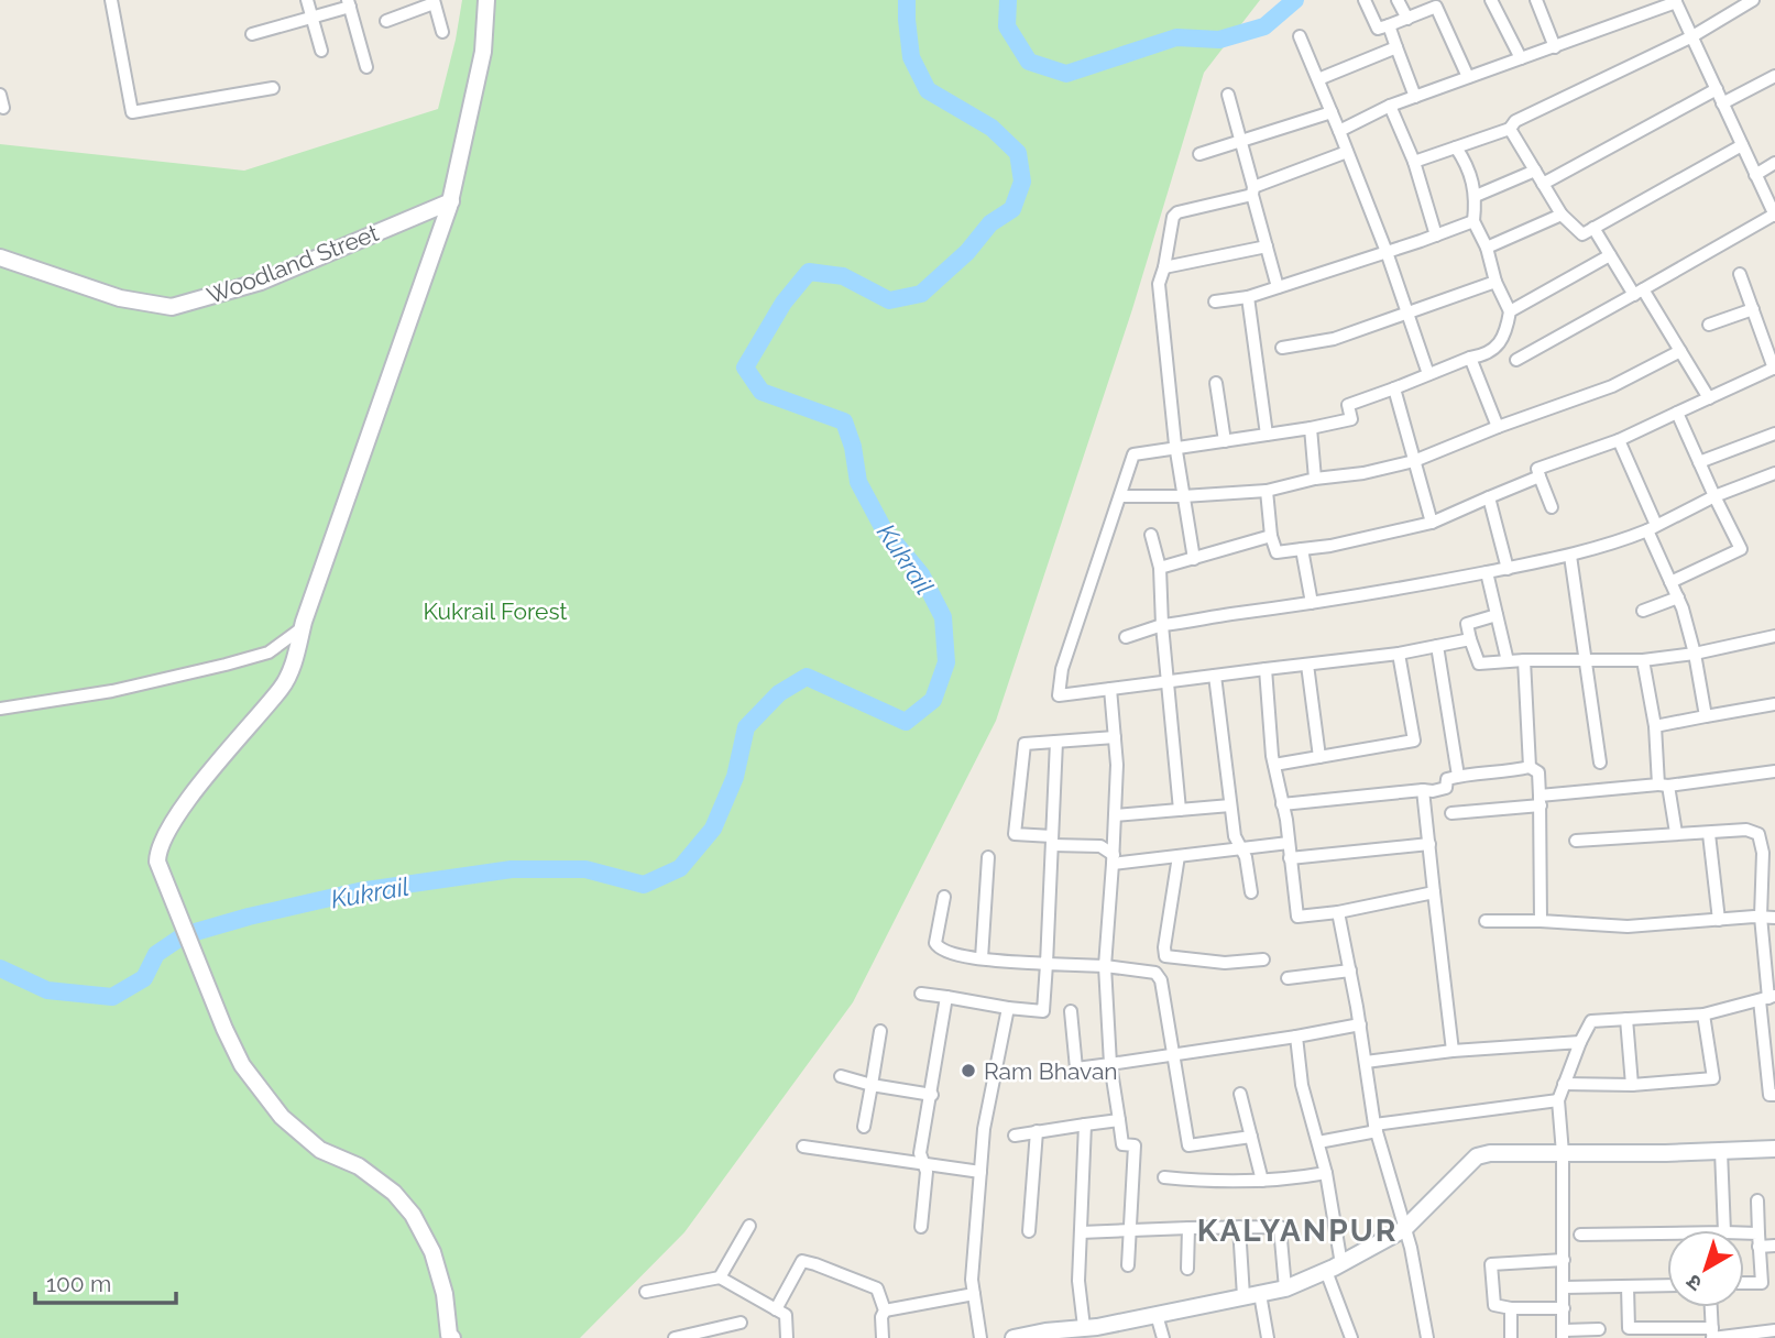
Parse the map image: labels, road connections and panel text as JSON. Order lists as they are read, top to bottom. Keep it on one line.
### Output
{"streets":{"street":["Woodland Street"]},"districts":["KALYANPUR"],"water":["Kukrail"],"parks":["Kukrail Forest"],"places":["Ram Bhavan"],"scale_bar":"100 m","north":"bottom left"}
